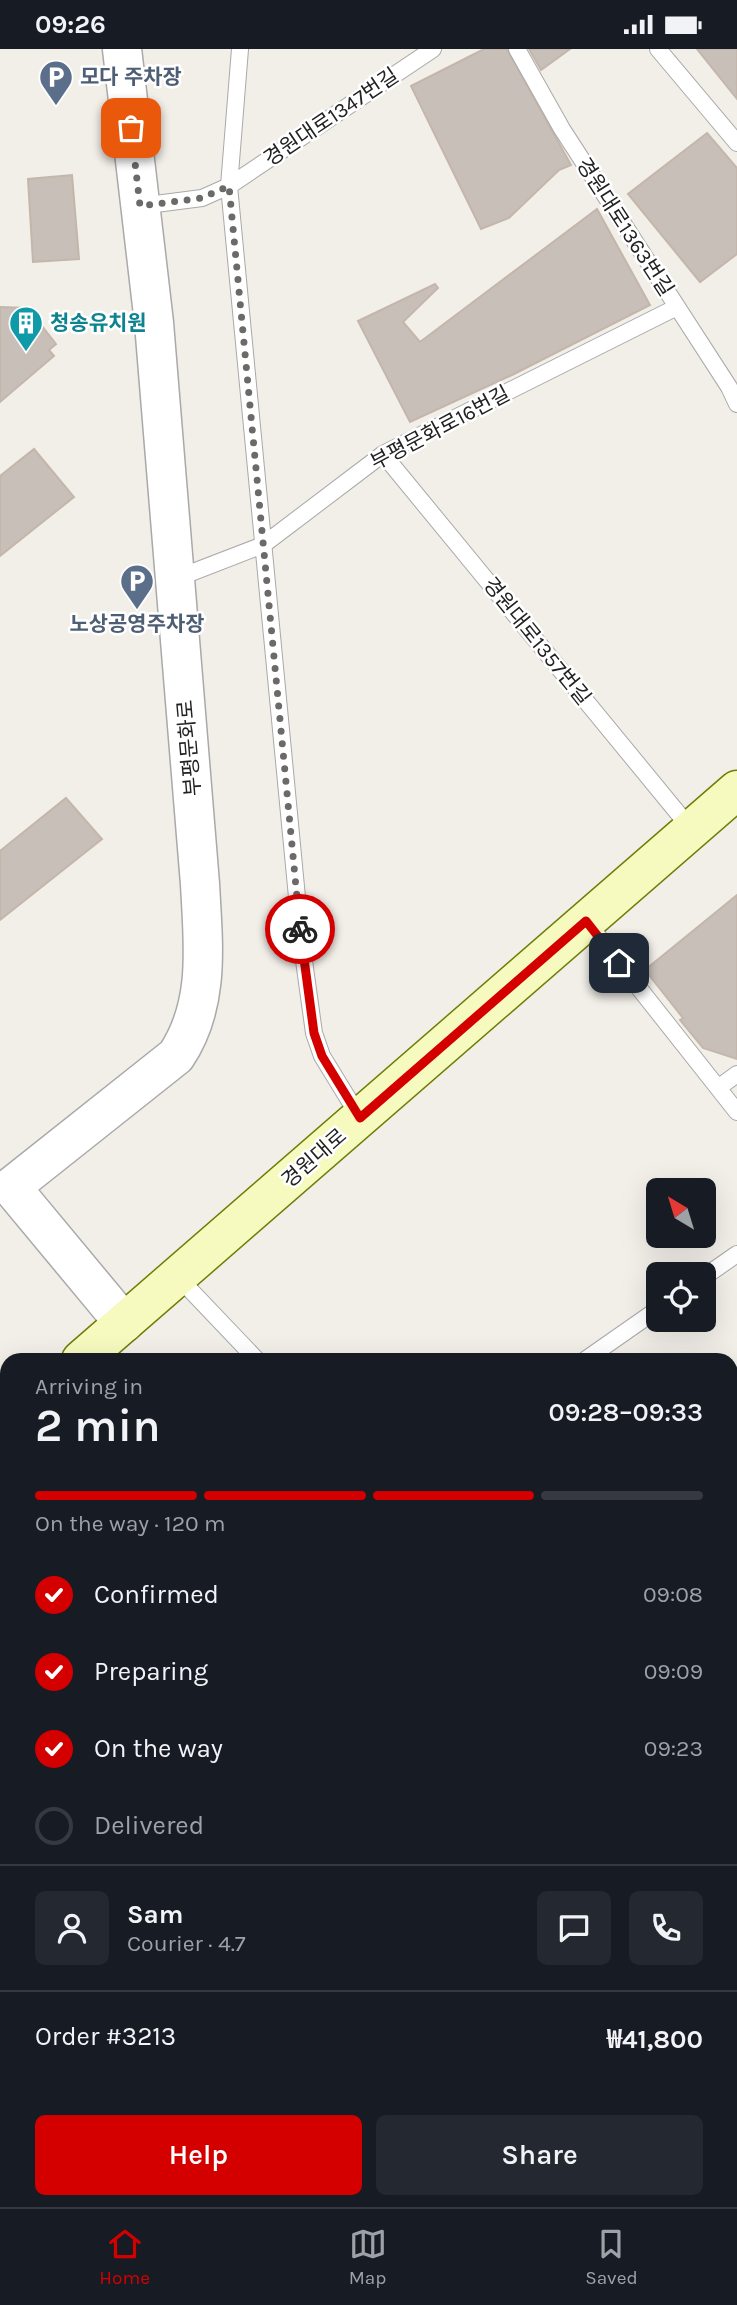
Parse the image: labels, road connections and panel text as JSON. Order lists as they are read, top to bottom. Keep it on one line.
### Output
{"streets":{"main road":["경원대로"],"street":["부평문화로"],"lane":["경원대로1347번길","경원대로1363번길","부평문화로16번길","경원대로1357번길"]},"crossings":[["경원대로1347번길","부평문화로16번길"],["경원대로1347번길","경원대로"],["경원대로1363번길","부평문화로16번길"],["부평문화로16번길","경원대로1357번길"],["부평문화로16번길","부평문화로"],["경원대로1357번길","경원대로"],["부평문화로","경원대로"]],"places":{"parking":["모다 주차장","노상공영주차장"],"building":["청송유치원"]},"north":"top left","page":{"status":"09:26","heading":["2 min","Arriving in","09:28–09:33"],"panel":["Sam","Courier · 4.7","Order #3213","₩41,800"],"bar":"On the way · 120 m","list":[["Confirmed","09:08"],["Preparing","09:09"],["On the way","09:23"],"Delivered"],"buttons":["Help","Share"],"tabs":["Home","Map","Saved"]}}
